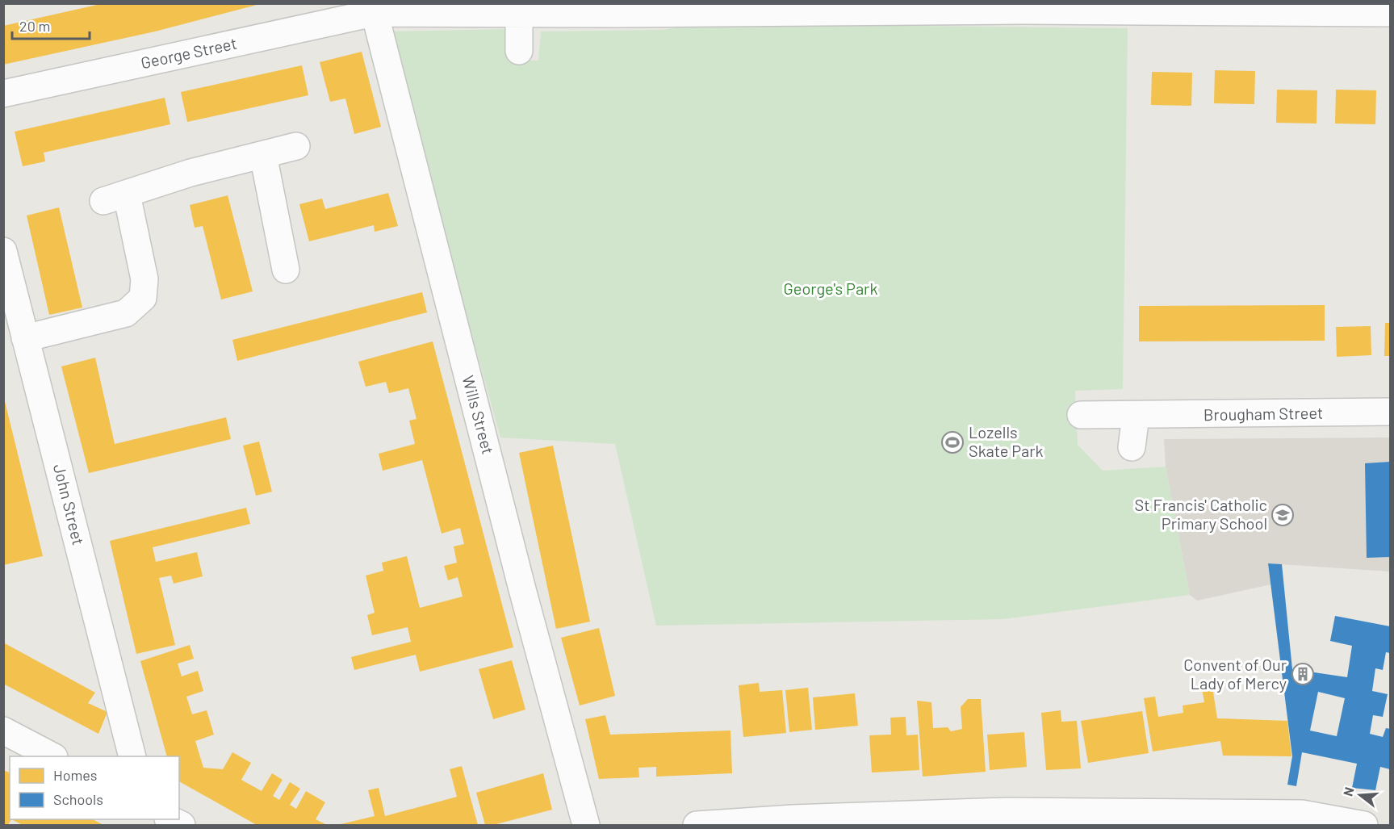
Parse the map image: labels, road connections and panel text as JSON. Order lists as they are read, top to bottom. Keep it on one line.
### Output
{"streets":{"street":["George Street","Brougham Street","Wills Street","John Street"]},"crossings":[["George Street","Wills Street"]],"parks":["George's Park"],"places":{"sports":["Lozells Skate Park"],"school or university":["St Francis' Catholic Primary School"],"building":["Convent of Our Lady of Mercy"]},"legend":["Homes","Schools"],"scale_bar":"20 m","north":"left"}
